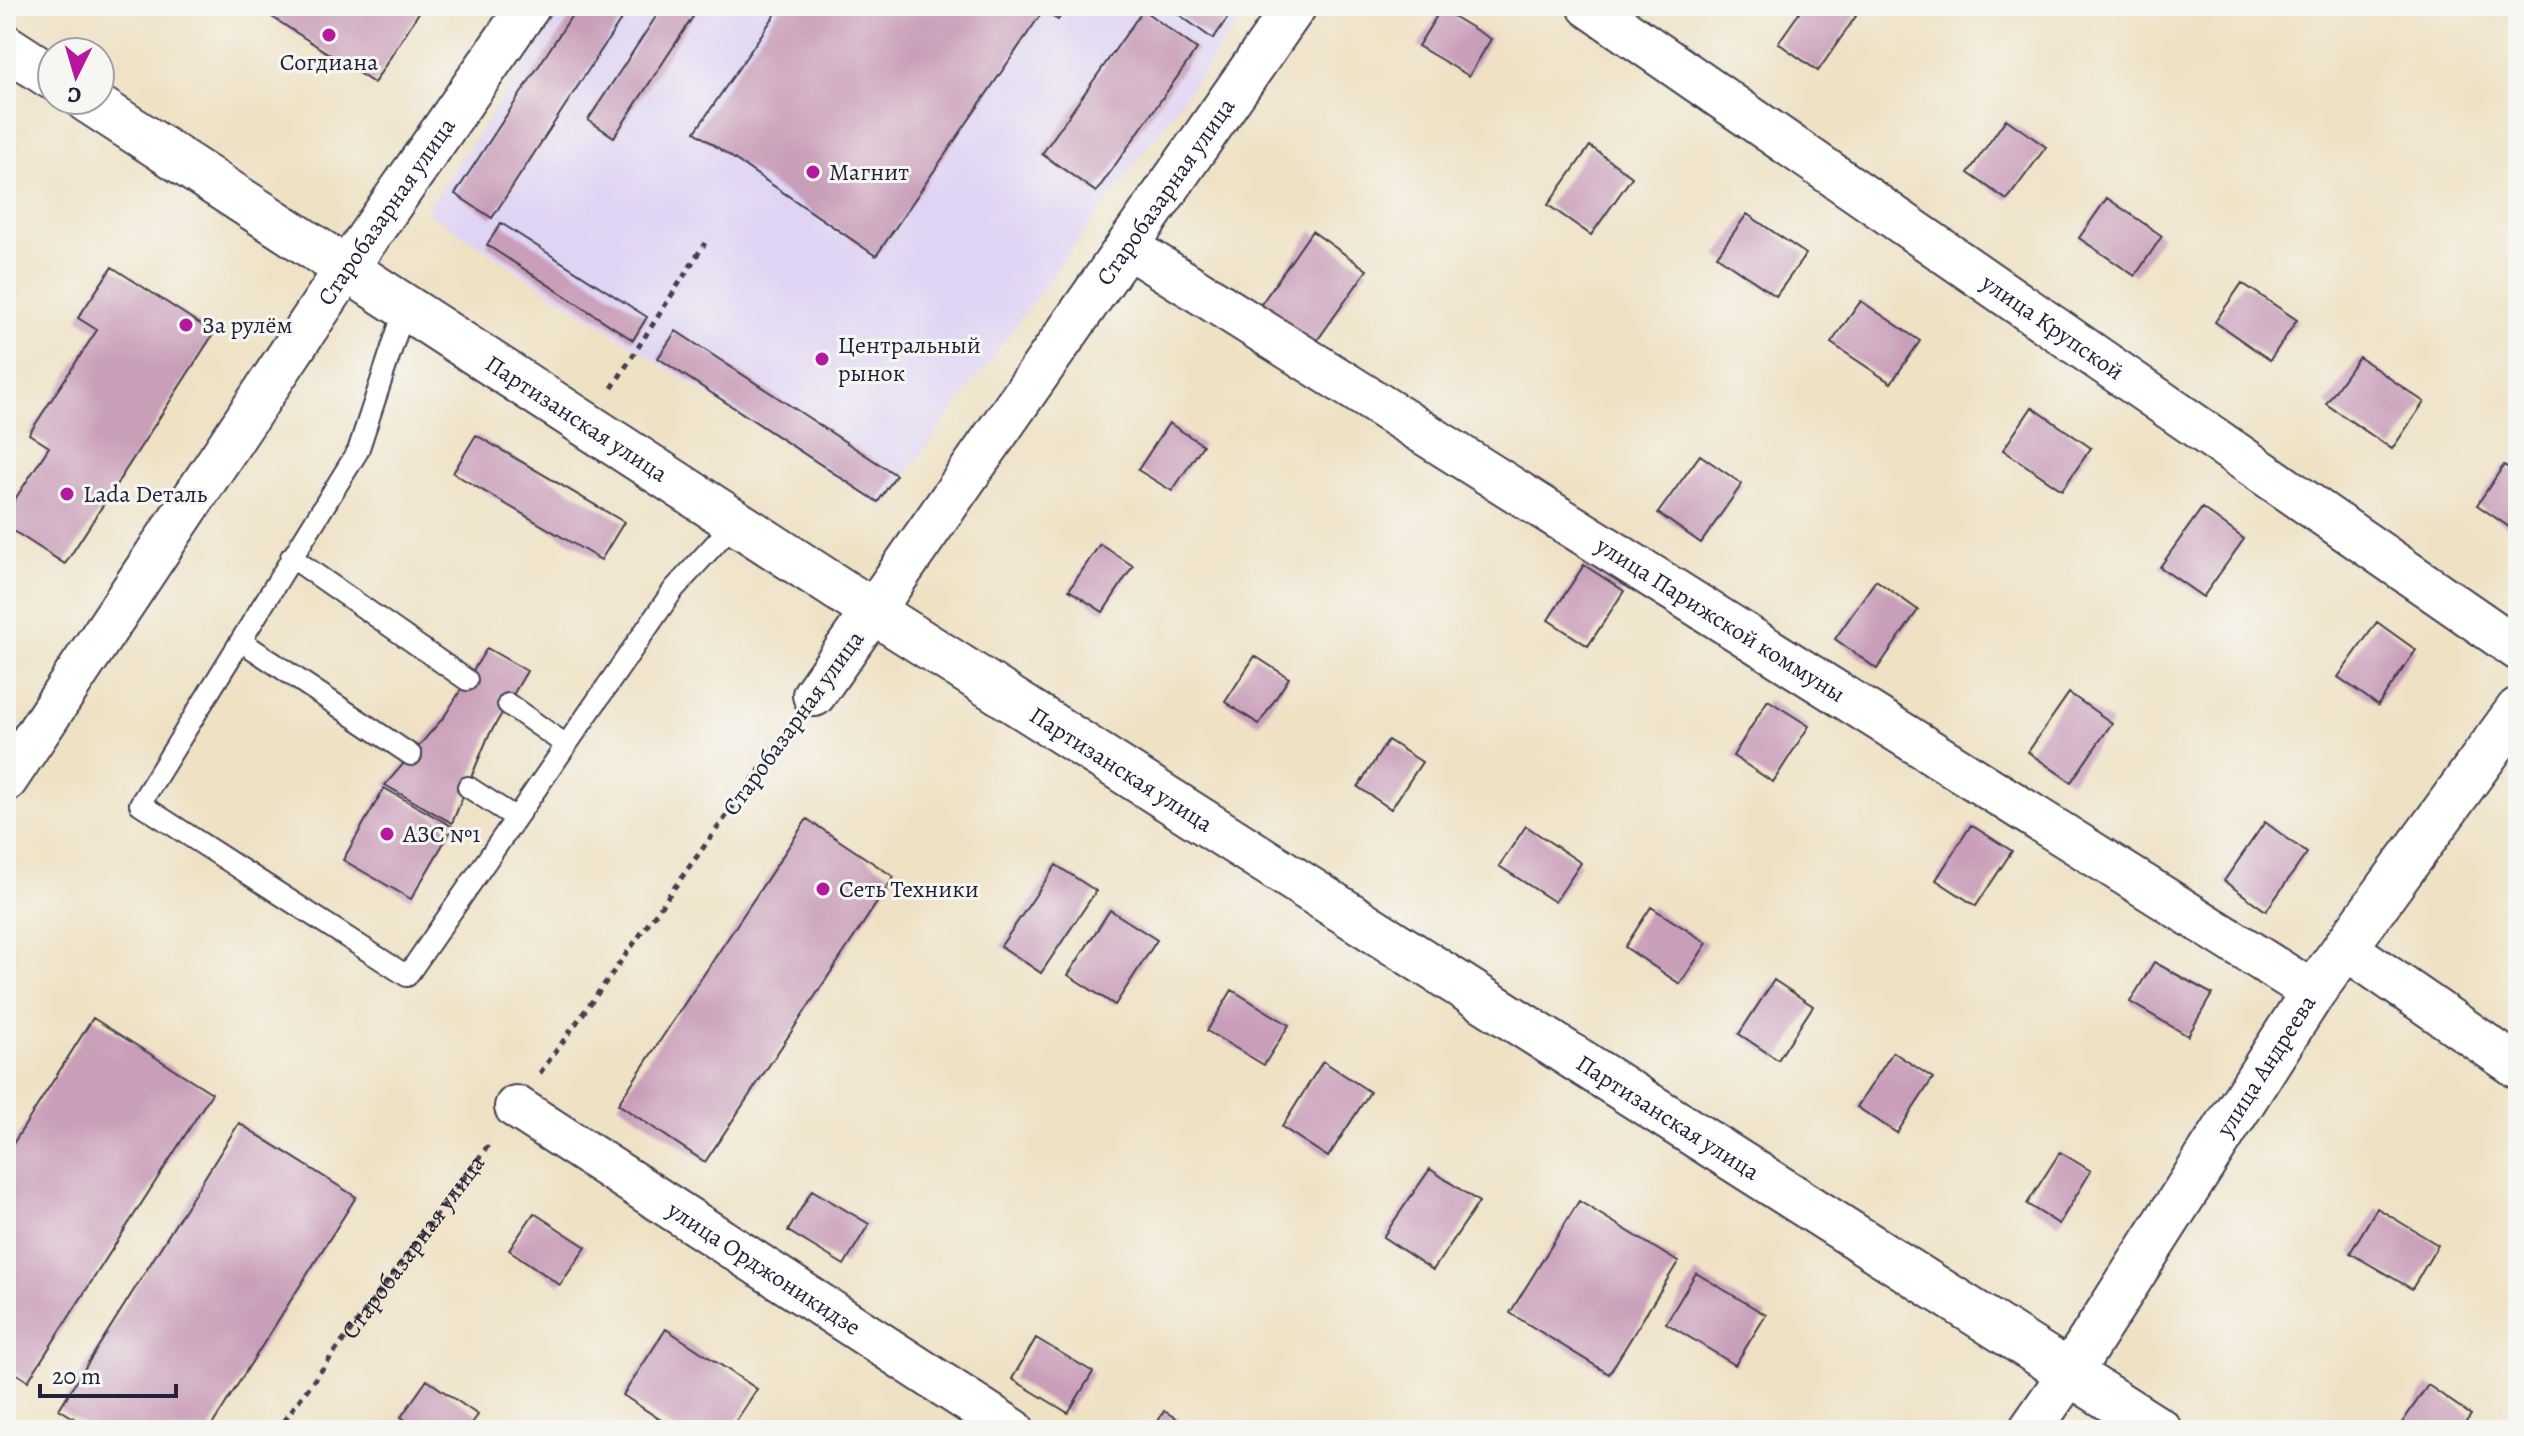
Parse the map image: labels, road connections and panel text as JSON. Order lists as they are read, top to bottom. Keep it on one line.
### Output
{"streets":{"main road":["Партизанская улица","улица Андреева"],"street":["Старобазарная улица","улица Крупской","улица Парижской коммуны","улица Орджоникидзе"]},"crossings":[["Старобазарная улица","Партизанская улица"],["Старобазарная улица","улица Парижской коммуны"],["Старобазарная улица","улица Орджоникидзе"],["Партизанская улица","улица Андреева"],["улица Парижской коммуны","улица Андреева"]],"places":["Согдиана","Магнит","За рулём","Центральный рынок","Lada Dеталь","АЗС №1","Сеть Техники"],"scale_bar":"20 m","north":"bottom"}
